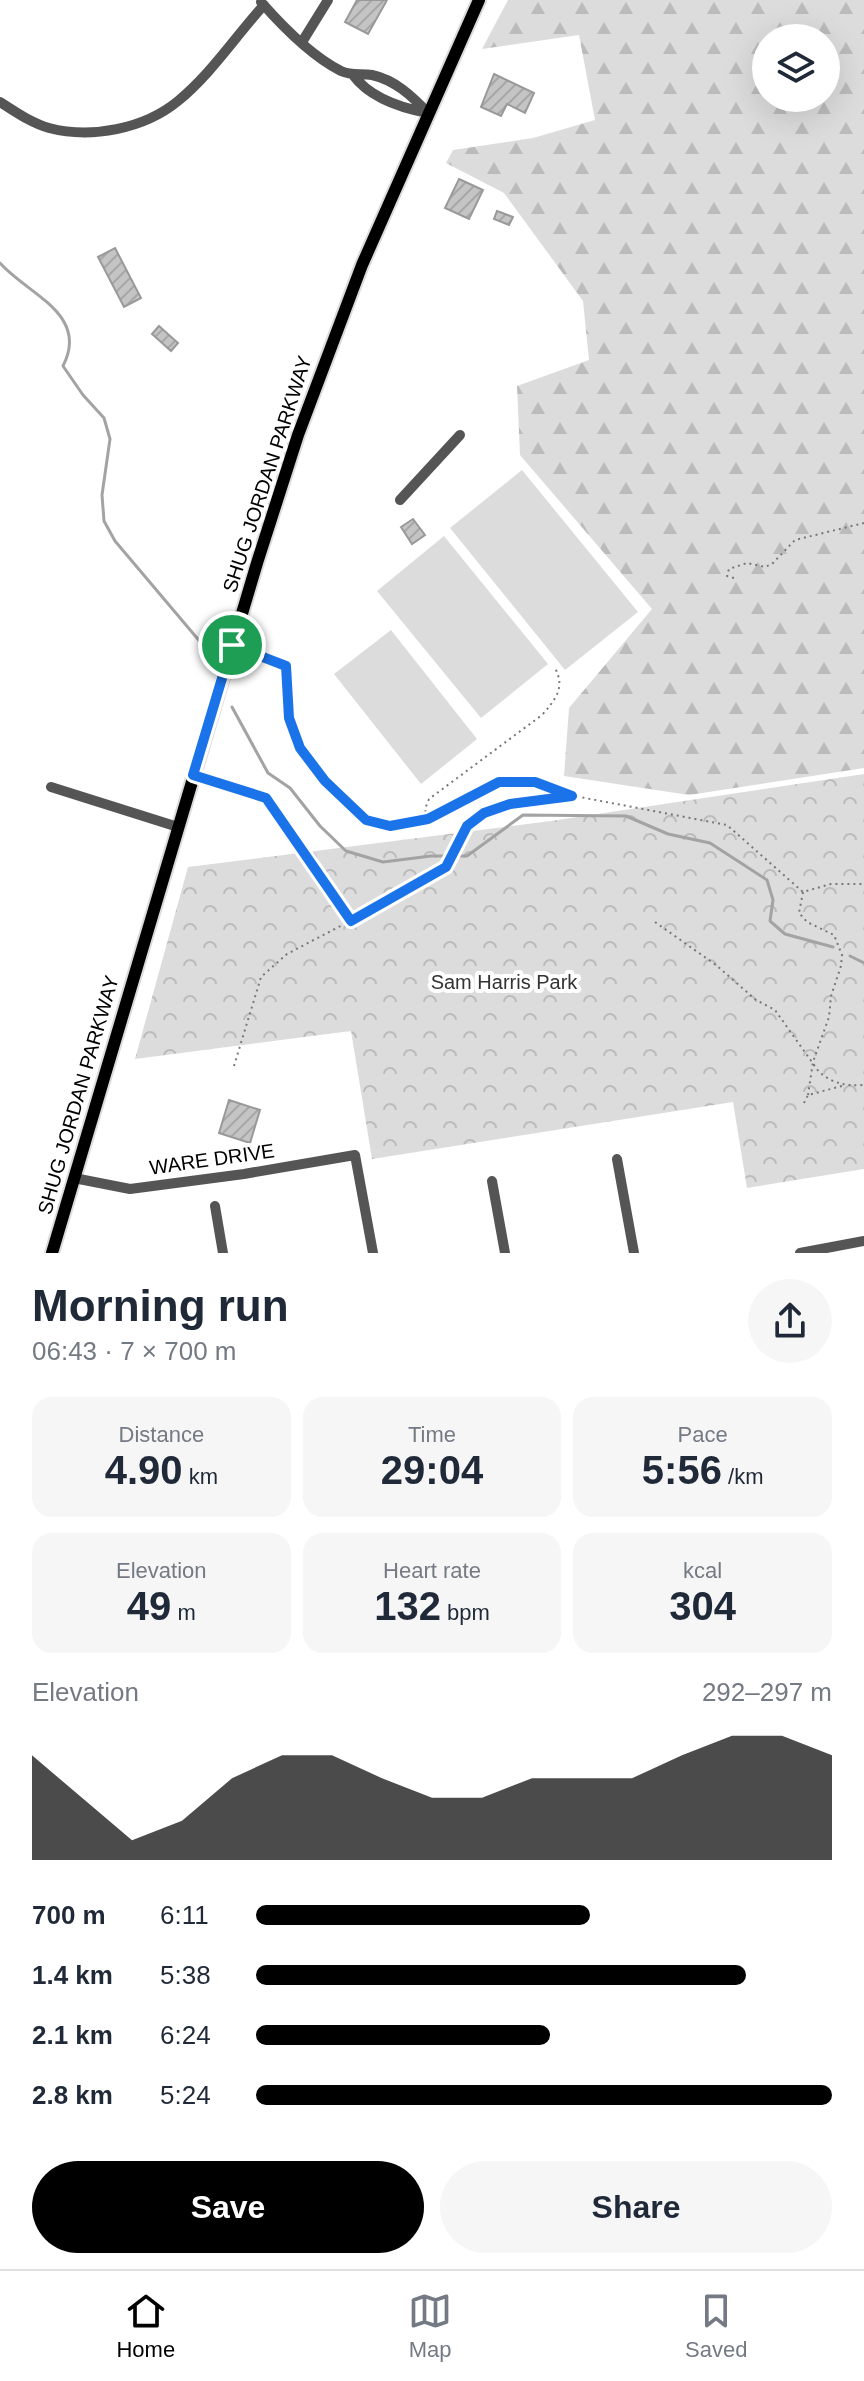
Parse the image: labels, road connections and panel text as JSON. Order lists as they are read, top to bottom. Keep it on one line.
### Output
{"streets":{"main road":["SHUG JORDAN PARKWAY"],"street":["WARE DRIVE"]},"crossings":[["SHUG JORDAN PARKWAY","WARE DRIVE"]],"parks":["Sam Harris Park"],"page":{"heading":["Morning run","06:43 · 7 × 700 m"],"stats":[["Distance","4.90 km"],["Time","29:04"],["Pace","5:56 /km"],["Elevation","49 m"],["Heart rate","132 bpm"],["kcal","304"]],"chart":["Elevation","292–297 m"],"list":[{"name":"700 m","note":"6:11"},{"name":"1.4 km","note":"5:38"},{"name":"2.1 km","note":"6:24"},{"name":"2.8 km","note":"5:24"}],"buttons":["Save","Share"],"tabs":["Home","Map","Saved"]}}
